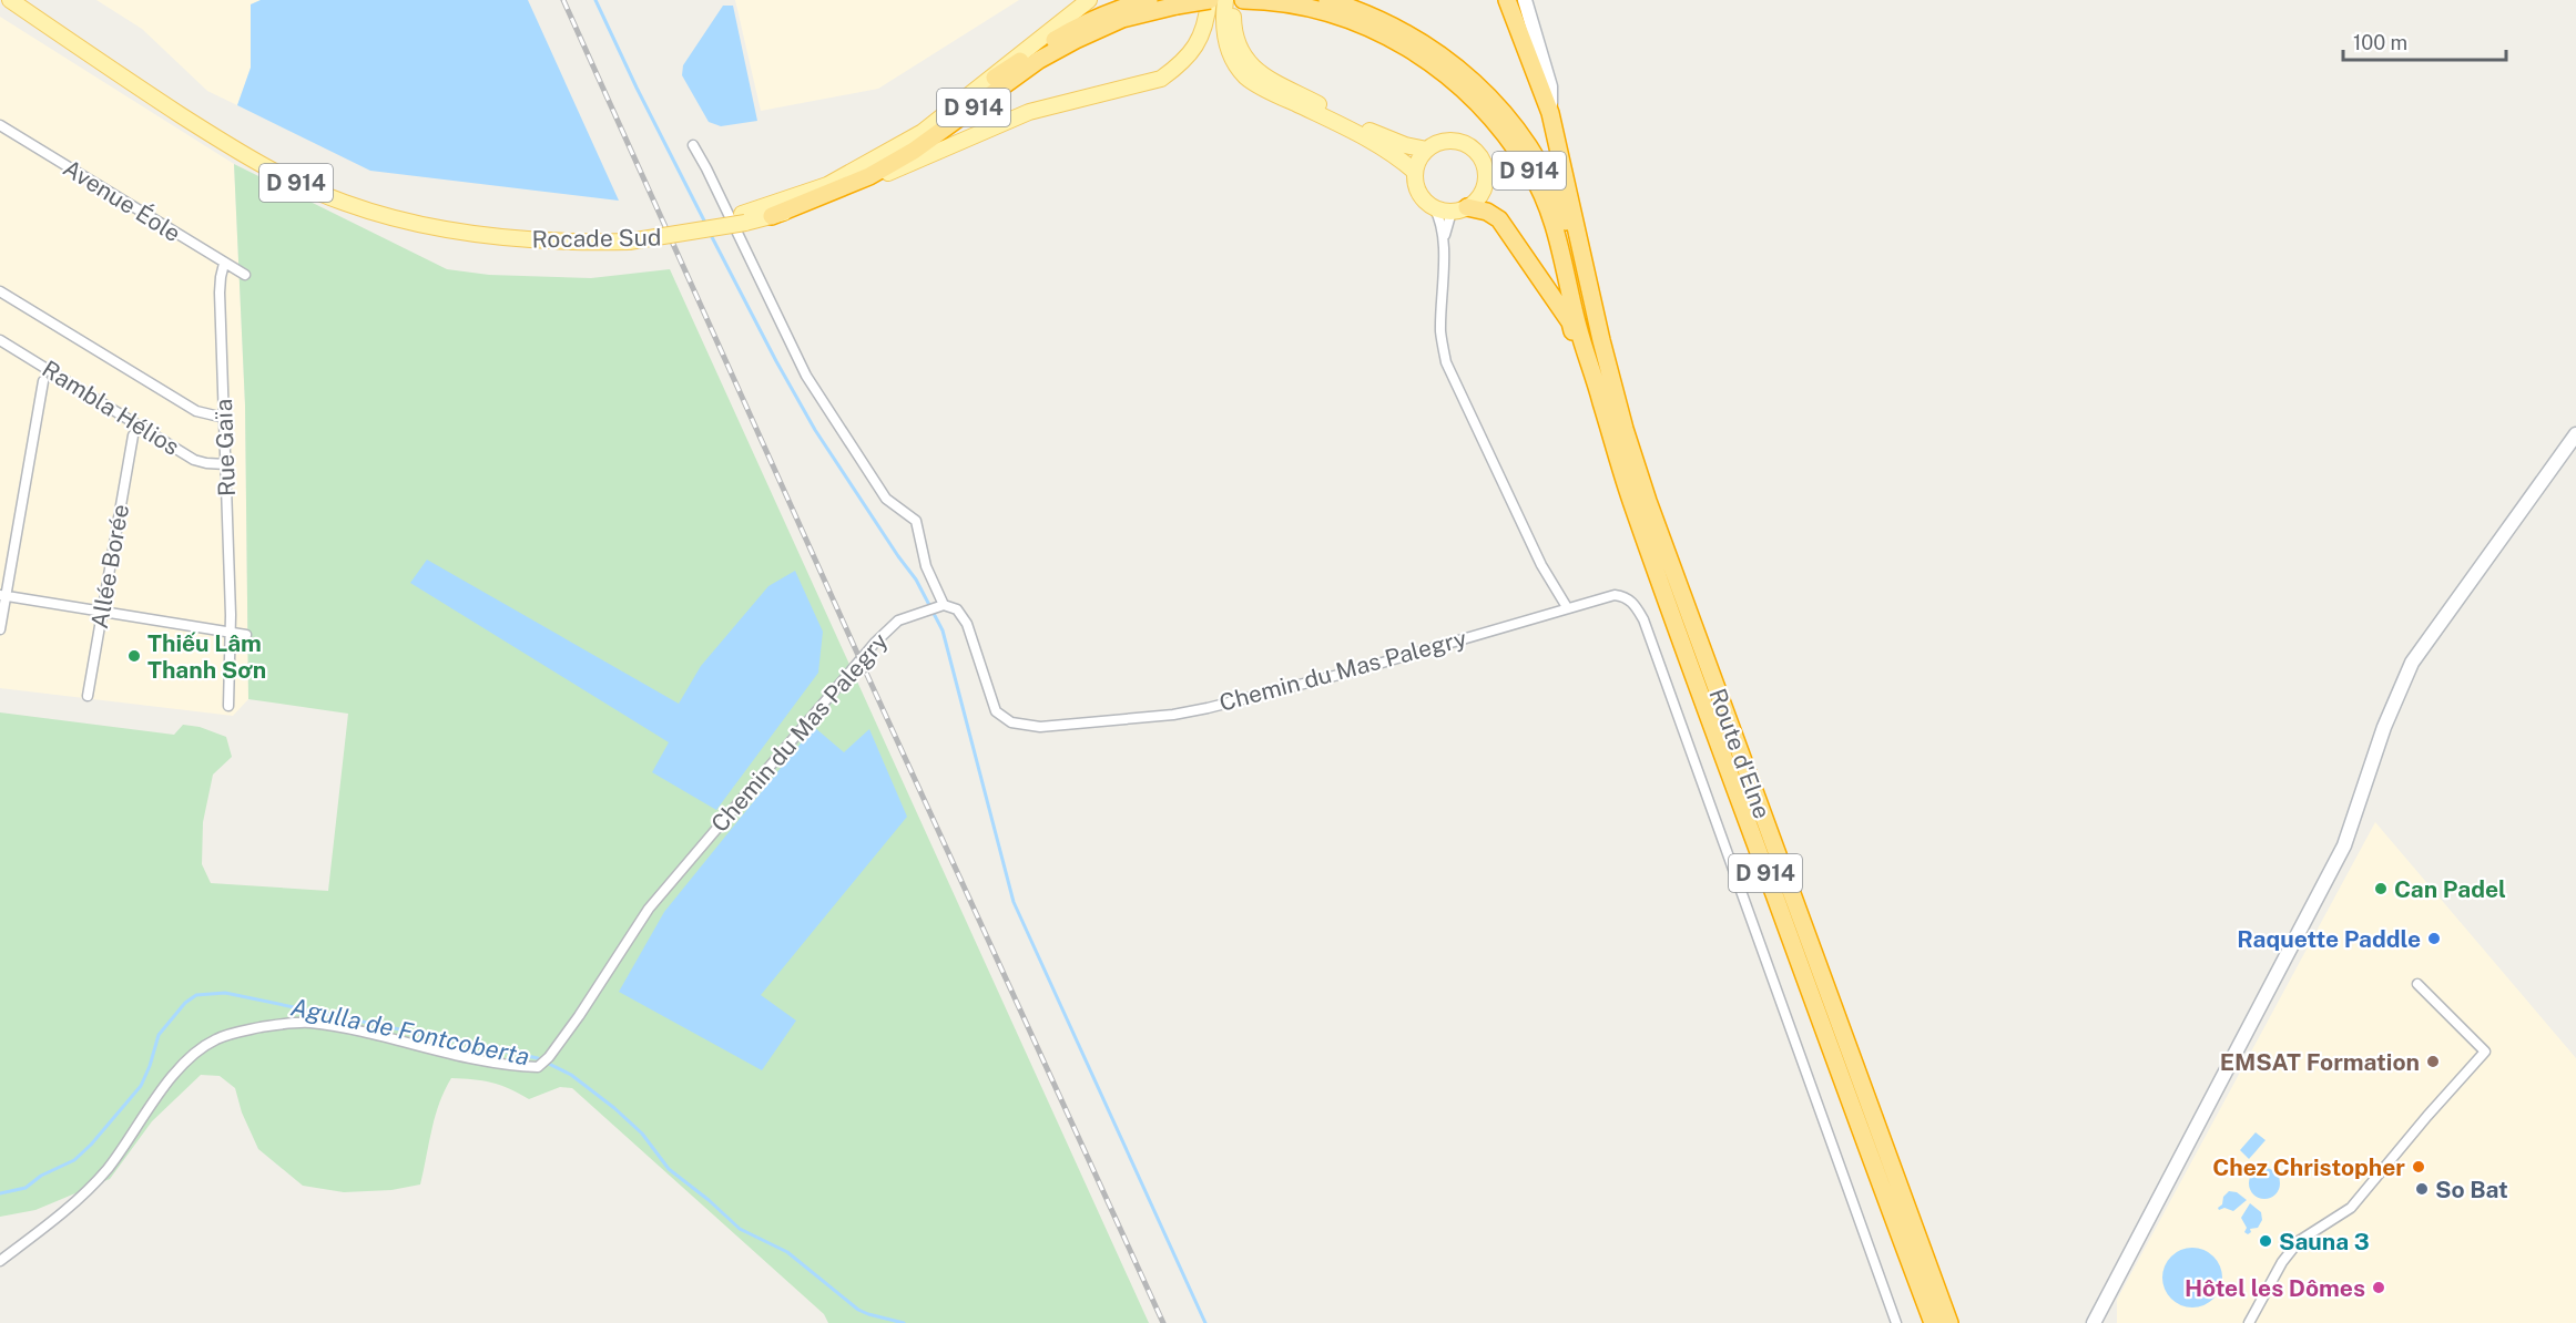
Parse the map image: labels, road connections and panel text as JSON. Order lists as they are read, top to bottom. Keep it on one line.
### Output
{"streets":{"highway":["D 914","Route d'Elne"],"main road":["Rocade Sud"],"street":["Avenue Éole","Rambla Hélios","Rue Gaïa","Allée Borée","Chemin du Mas Palegry"]},"crossings":[["D 914","Rocade Sud"],["D 914","Route d'Elne"],["Avenue Éole","Rue Gaïa"],["Rambla Hélios","Rue Gaïa"]],"water":["Agulla de Fontcoberta"],"places":["Thiếu Lâm Thanh Sơn","Can Padel","Raquette Paddle","EMSAT Formation","Chez Christopher","So Bat","Sauna 3","Hôtel les Dômes"],"scale_bar":"100 m"}
